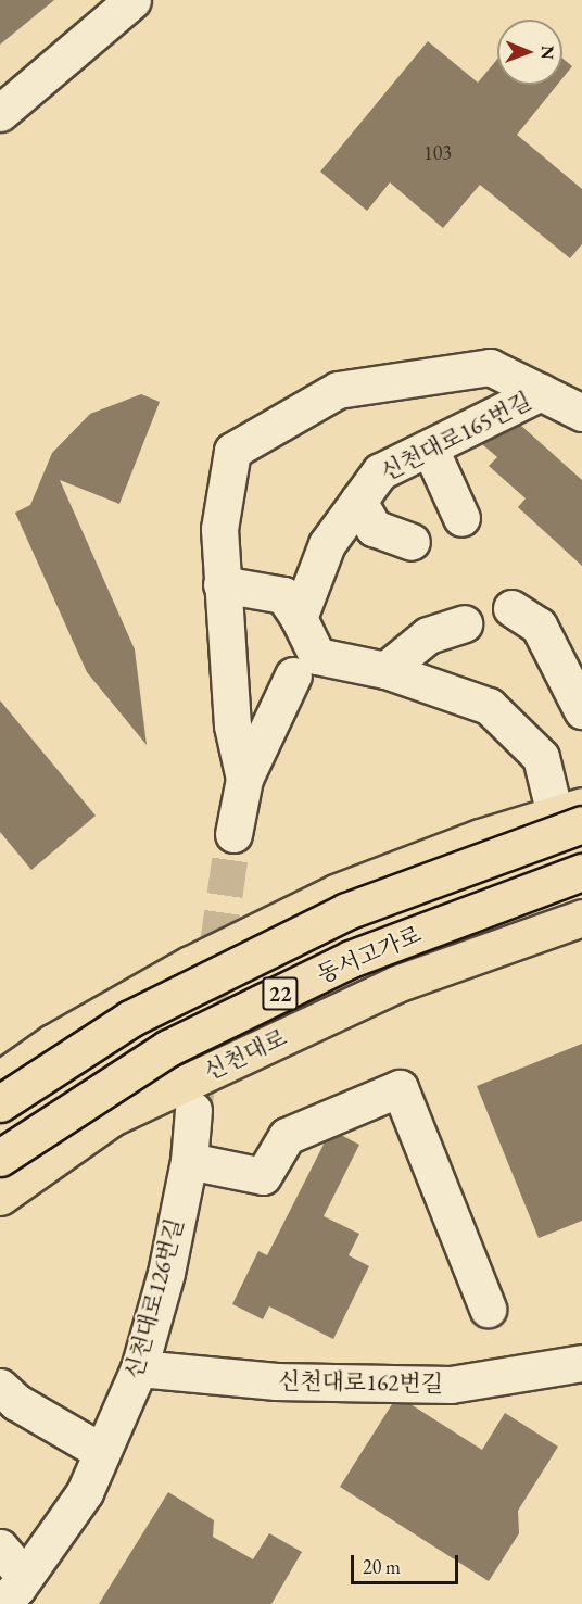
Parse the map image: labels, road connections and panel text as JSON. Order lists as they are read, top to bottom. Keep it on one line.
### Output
{"streets":{"main road":["동서고가로","22","신천대로"],"street":["신천대로165번길","신천대로126번길","신천대로162번길"]},"crossings":[["신천대로126번길","신천대로162번길"]],"house_numbers":["103"],"scale_bar":"20 m","north":"right"}
